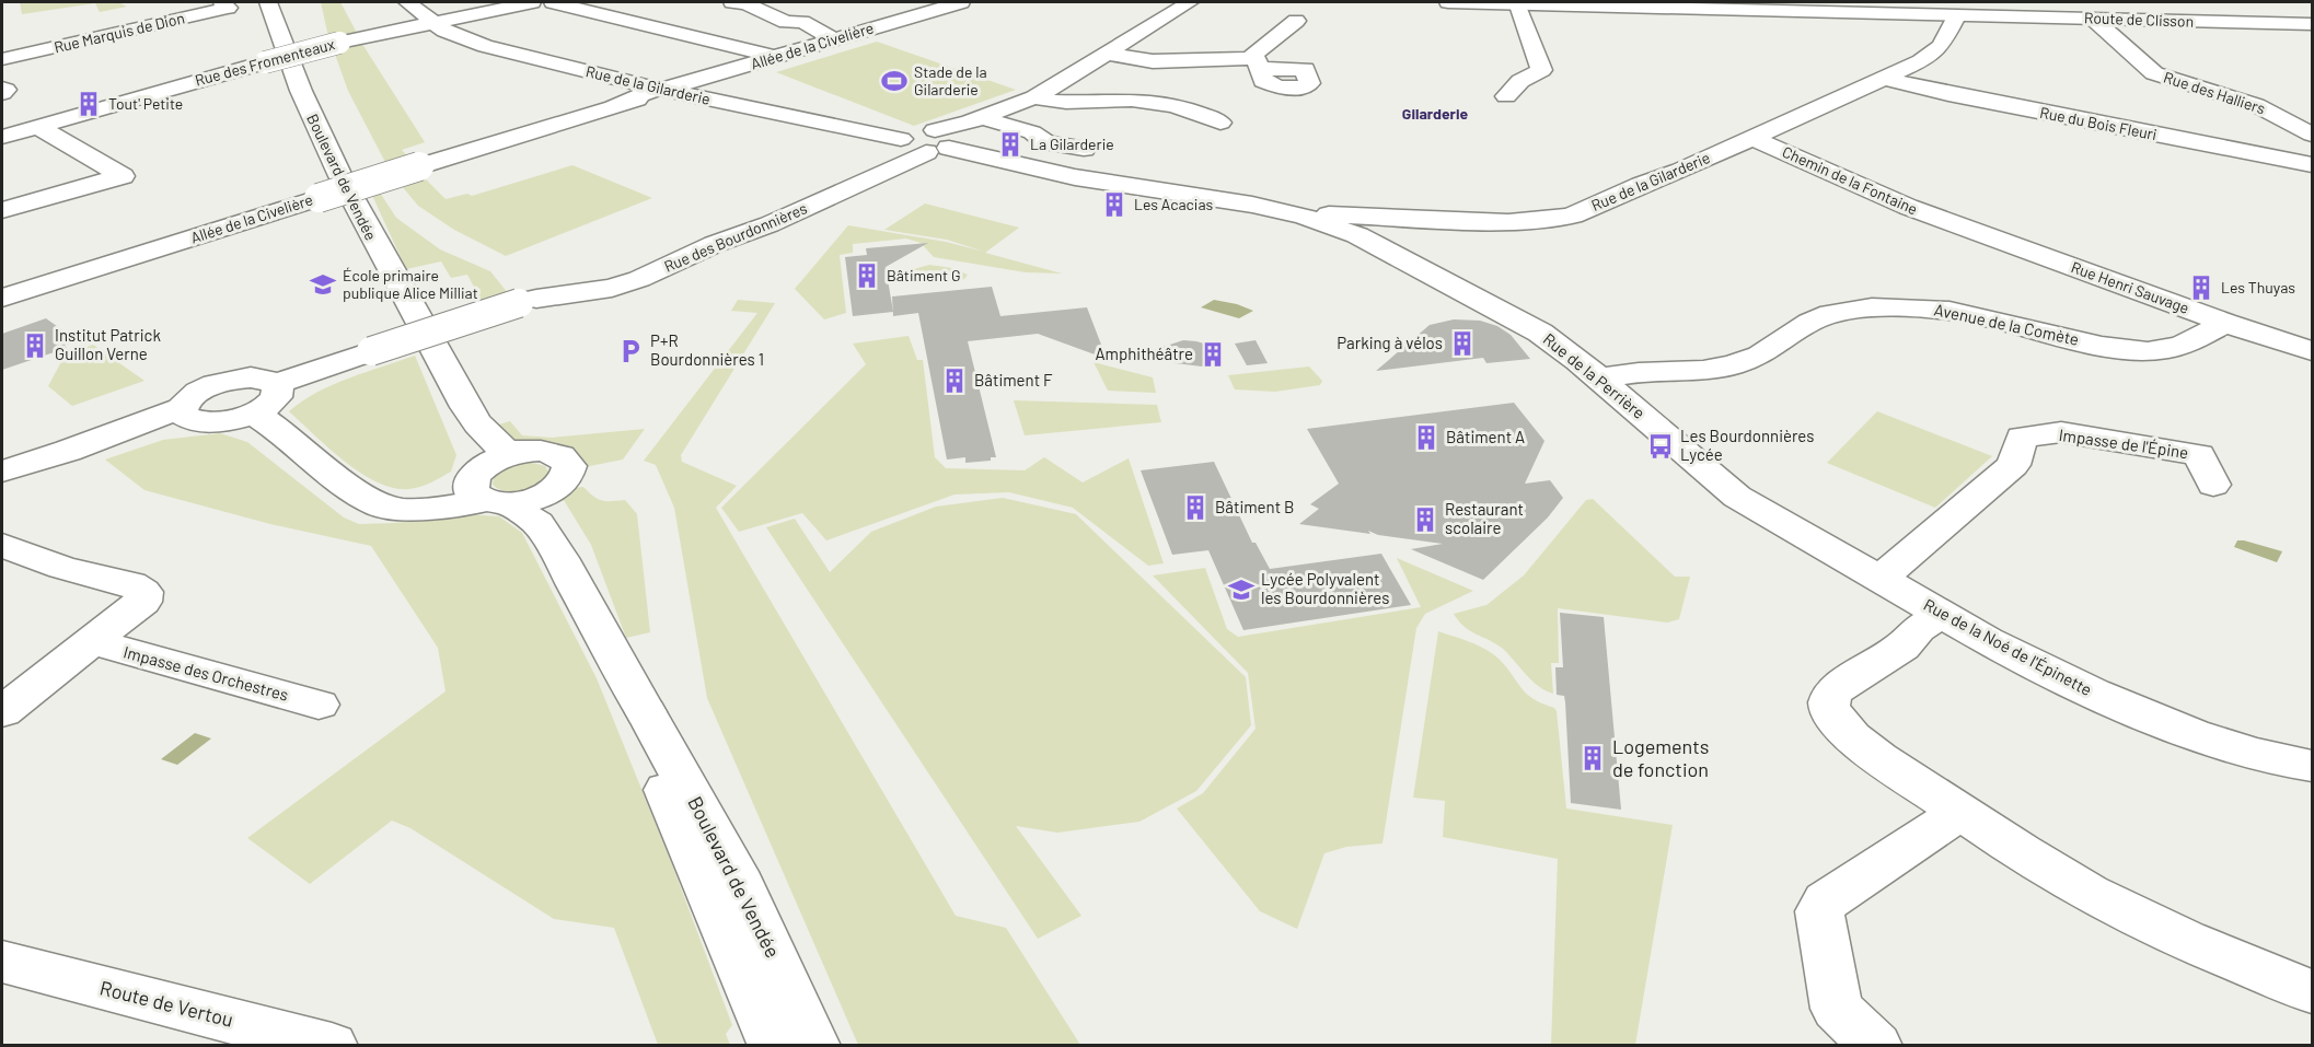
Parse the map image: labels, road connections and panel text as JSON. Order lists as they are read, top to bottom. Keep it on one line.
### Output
{"streets":{"main road":["Route de Clisson","Rue Marquis de Dion","Allée de la Civelière","Rue des Fromenteaux","Rue de la Gilarderie","Rue des Halliers","Rue du Bois Fleuri","Boulevard de Vendée","Chemin de la Fontaine","Rue des Bourdonnières","Rue Henri Sauvage","Avenue de la Comète","Rue de la Perrière","Impasse de l'Épine","Rue de la Noé de l'Épinette","Impasse des Orchestres","Route de Vertou"]},"crossings":[["Route de Clisson","Rue de la Gilarderie"],["Route de Clisson","Rue des Halliers"],["Allée de la Civelière","Rue de la Gilarderie"],["Rue des Fromenteaux","Rue de la Gilarderie"],["Rue de la Gilarderie","Rue du Bois Fleuri"],["Rue de la Gilarderie","Chemin de la Fontaine"],["Rue de la Gilarderie","Rue des Bourdonnières"],["Rue de la Gilarderie","Rue de la Perrière"],["Chemin de la Fontaine","Rue Henri Sauvage"],["Rue Henri Sauvage","Avenue de la Comète"],["Avenue de la Comète","Rue de la Perrière"],["Rue de la Perrière","Rue de la Noé de l'Épinette"],["Impasse de l'Épine","Rue de la Noé de l'Épinette"]],"districts":["Gilarderie"],"places":{"sports":["Stade de la Gilarderie"],"building":["Tout' Petite","La Gilarderie","Les Acacias","Bâtiment G","Les Thuyas","Parking à vélos","Institut Patrick Guillon Verne","Amphithéâtre","Bâtiment F","Bâtiment A","Bâtiment B","Restaurant scolaire","Logements de fonction"],"school or university":["École primaire publique Alice Milliat","Lycée Polyvalent les Bourdonnières"],"parking":["P+R Bourdonnières 1"],"bus stop":["Les Bourdonnières Lycée"]}}
